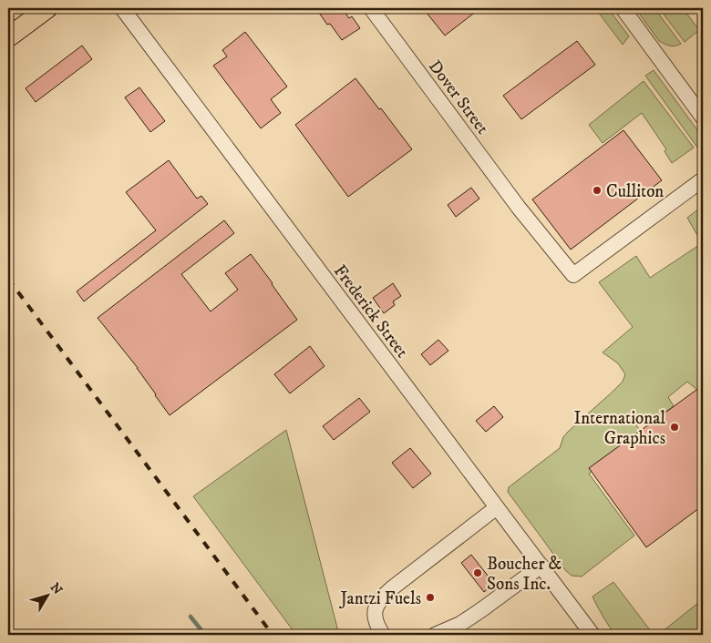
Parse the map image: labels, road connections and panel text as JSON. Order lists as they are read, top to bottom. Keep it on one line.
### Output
{"streets":{"street":["Dover Street","Frederick Street"]},"places":["Culliton","International Graphics","Boucher & Sons Inc.","Jantzi Fuels"],"north":"top right"}
